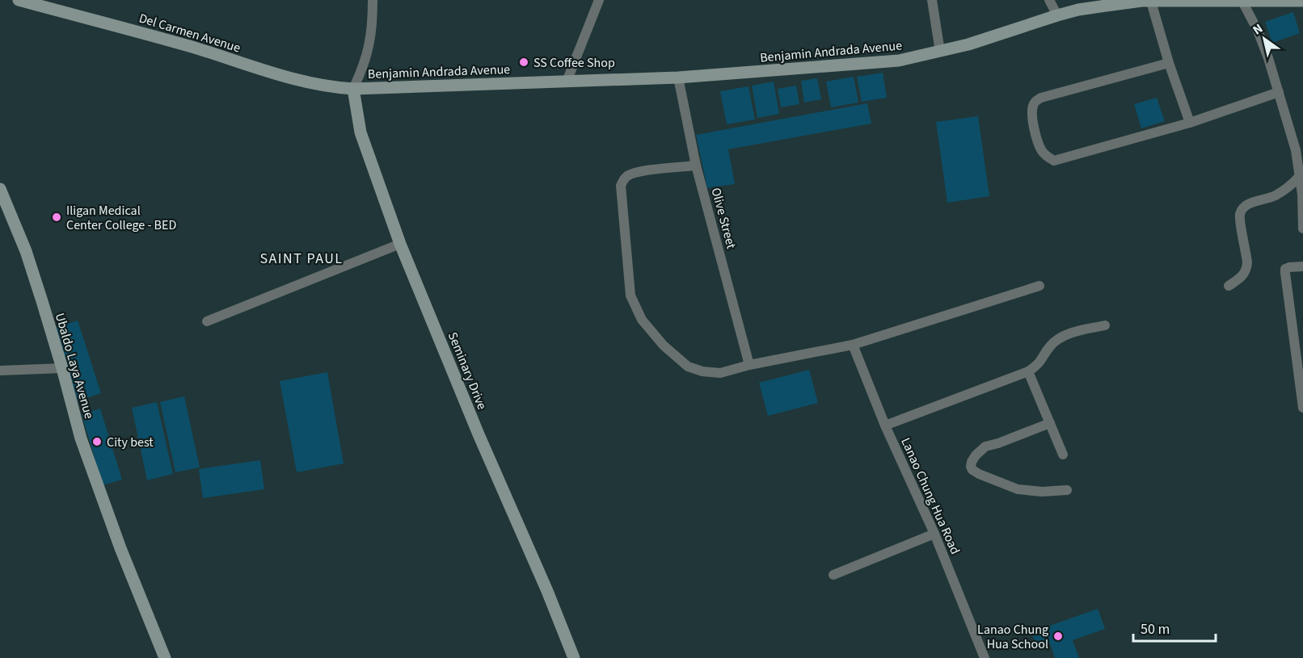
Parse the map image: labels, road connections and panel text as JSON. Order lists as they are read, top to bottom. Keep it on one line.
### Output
{"streets":{"street":["Del Carmen Avenue","Benjamin Andrada Avenue","Olive Street","Ubaldo Laya Avenue","Seminary Drive","Lanao Chung Hua Road"]},"crossings":[["Del Carmen Avenue","Benjamin Andrada Avenue"],["Del Carmen Avenue","Seminary Drive"],["Benjamin Andrada Avenue","Olive Street"],["Benjamin Andrada Avenue","Seminary Drive"]],"districts":["SAINT PAUL"],"places":["SS Coffee Shop","Iligan Medical Center College - BED","City best","Lanao Chung Hua School"],"scale_bar":"50 m","north":"top left"}
